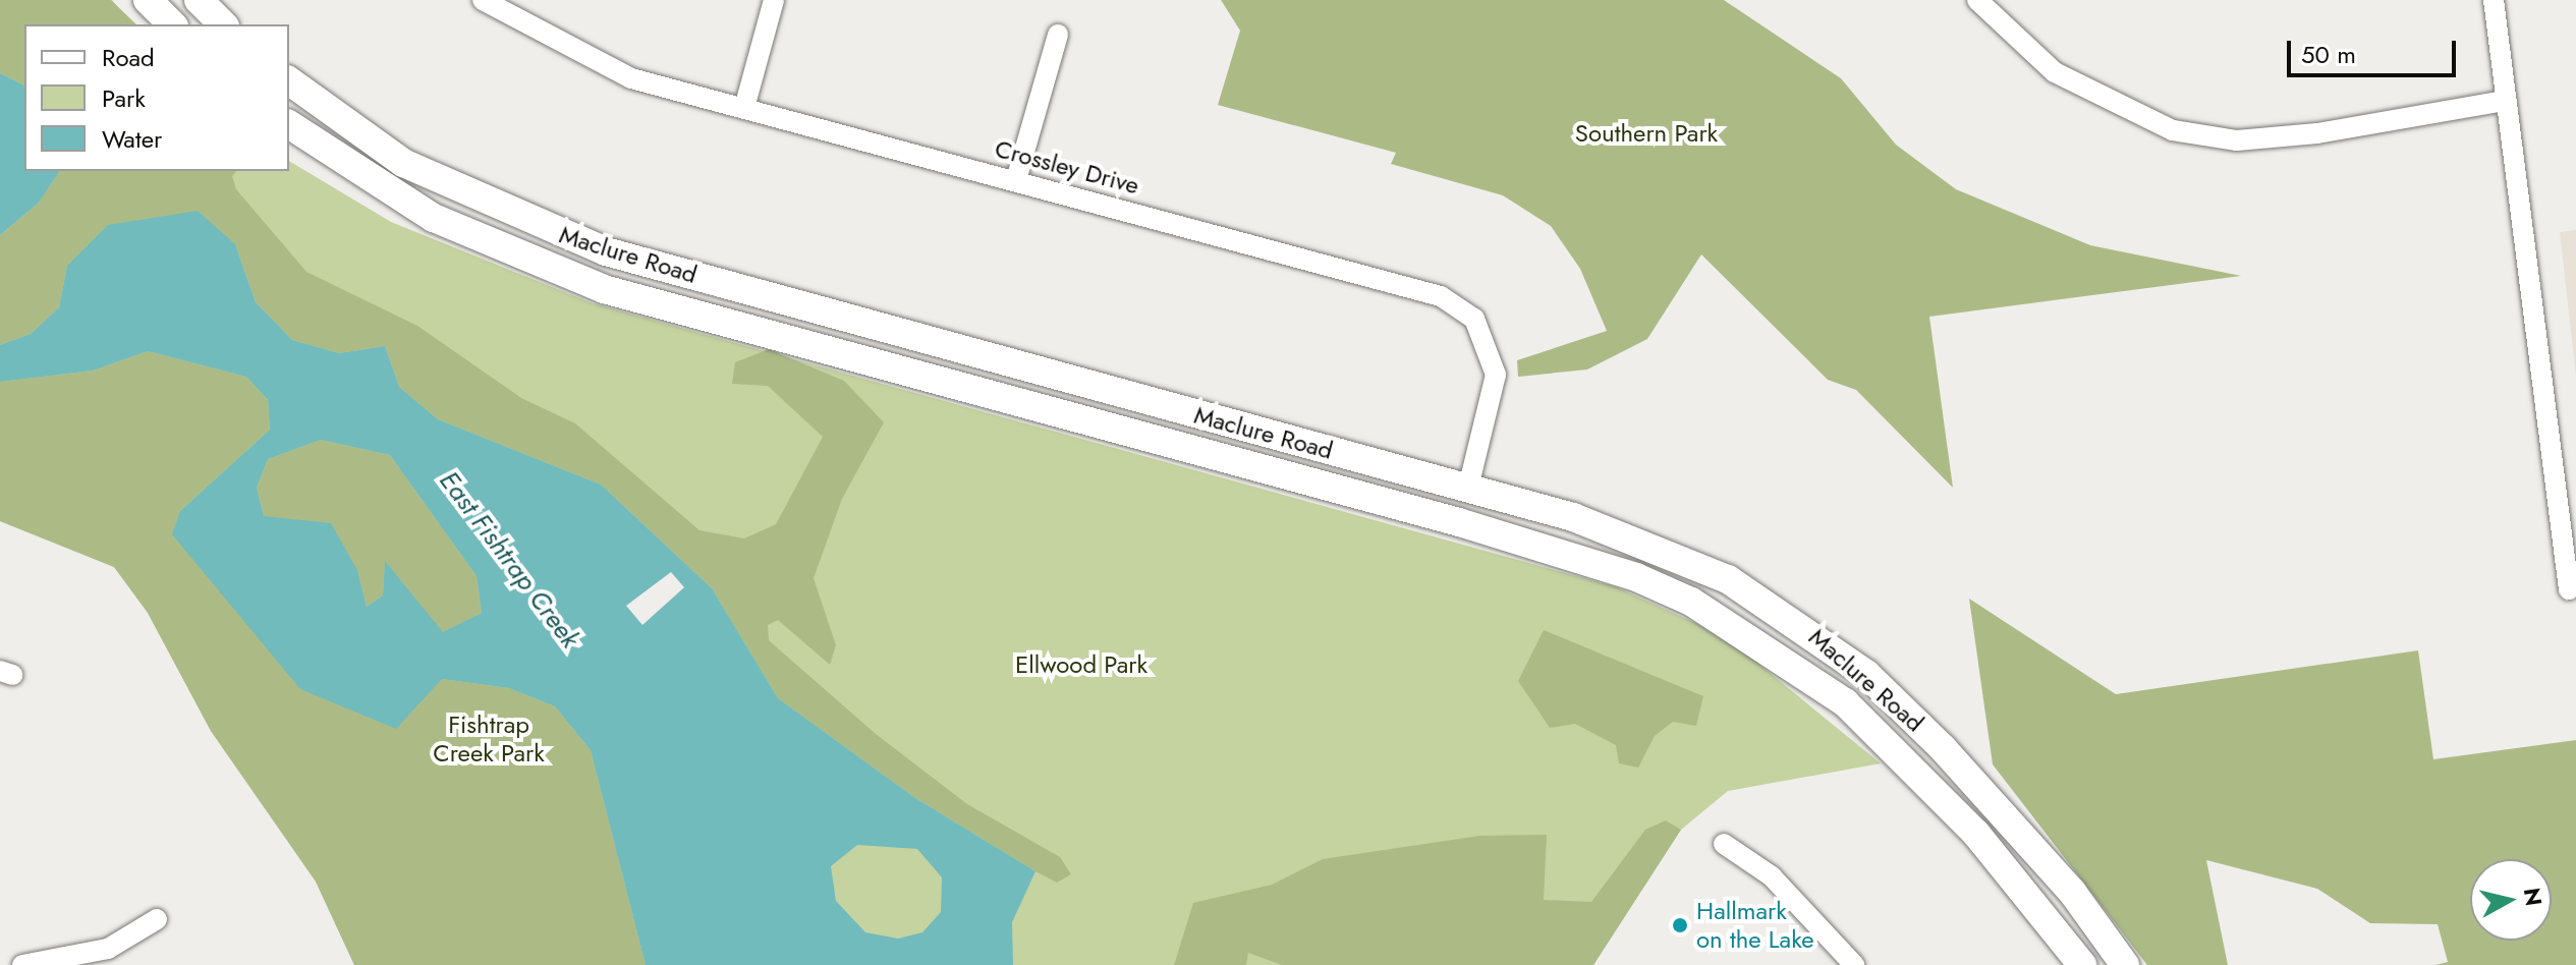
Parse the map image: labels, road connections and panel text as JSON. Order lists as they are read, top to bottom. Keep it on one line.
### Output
{"streets":{"main road":["Maclure Road"],"street":["Crossley Drive"]},"crossings":[["Crossley Drive","Maclure Road"]],"water":["East Fishtrap Creek"],"parks":["Southern Park","Ellwood Park","Fishtrap Creek Park"],"places":["Hallmark on the Lake"],"legend":["Road","Park","Water"],"scale_bar":"50 m","north":"right"}
